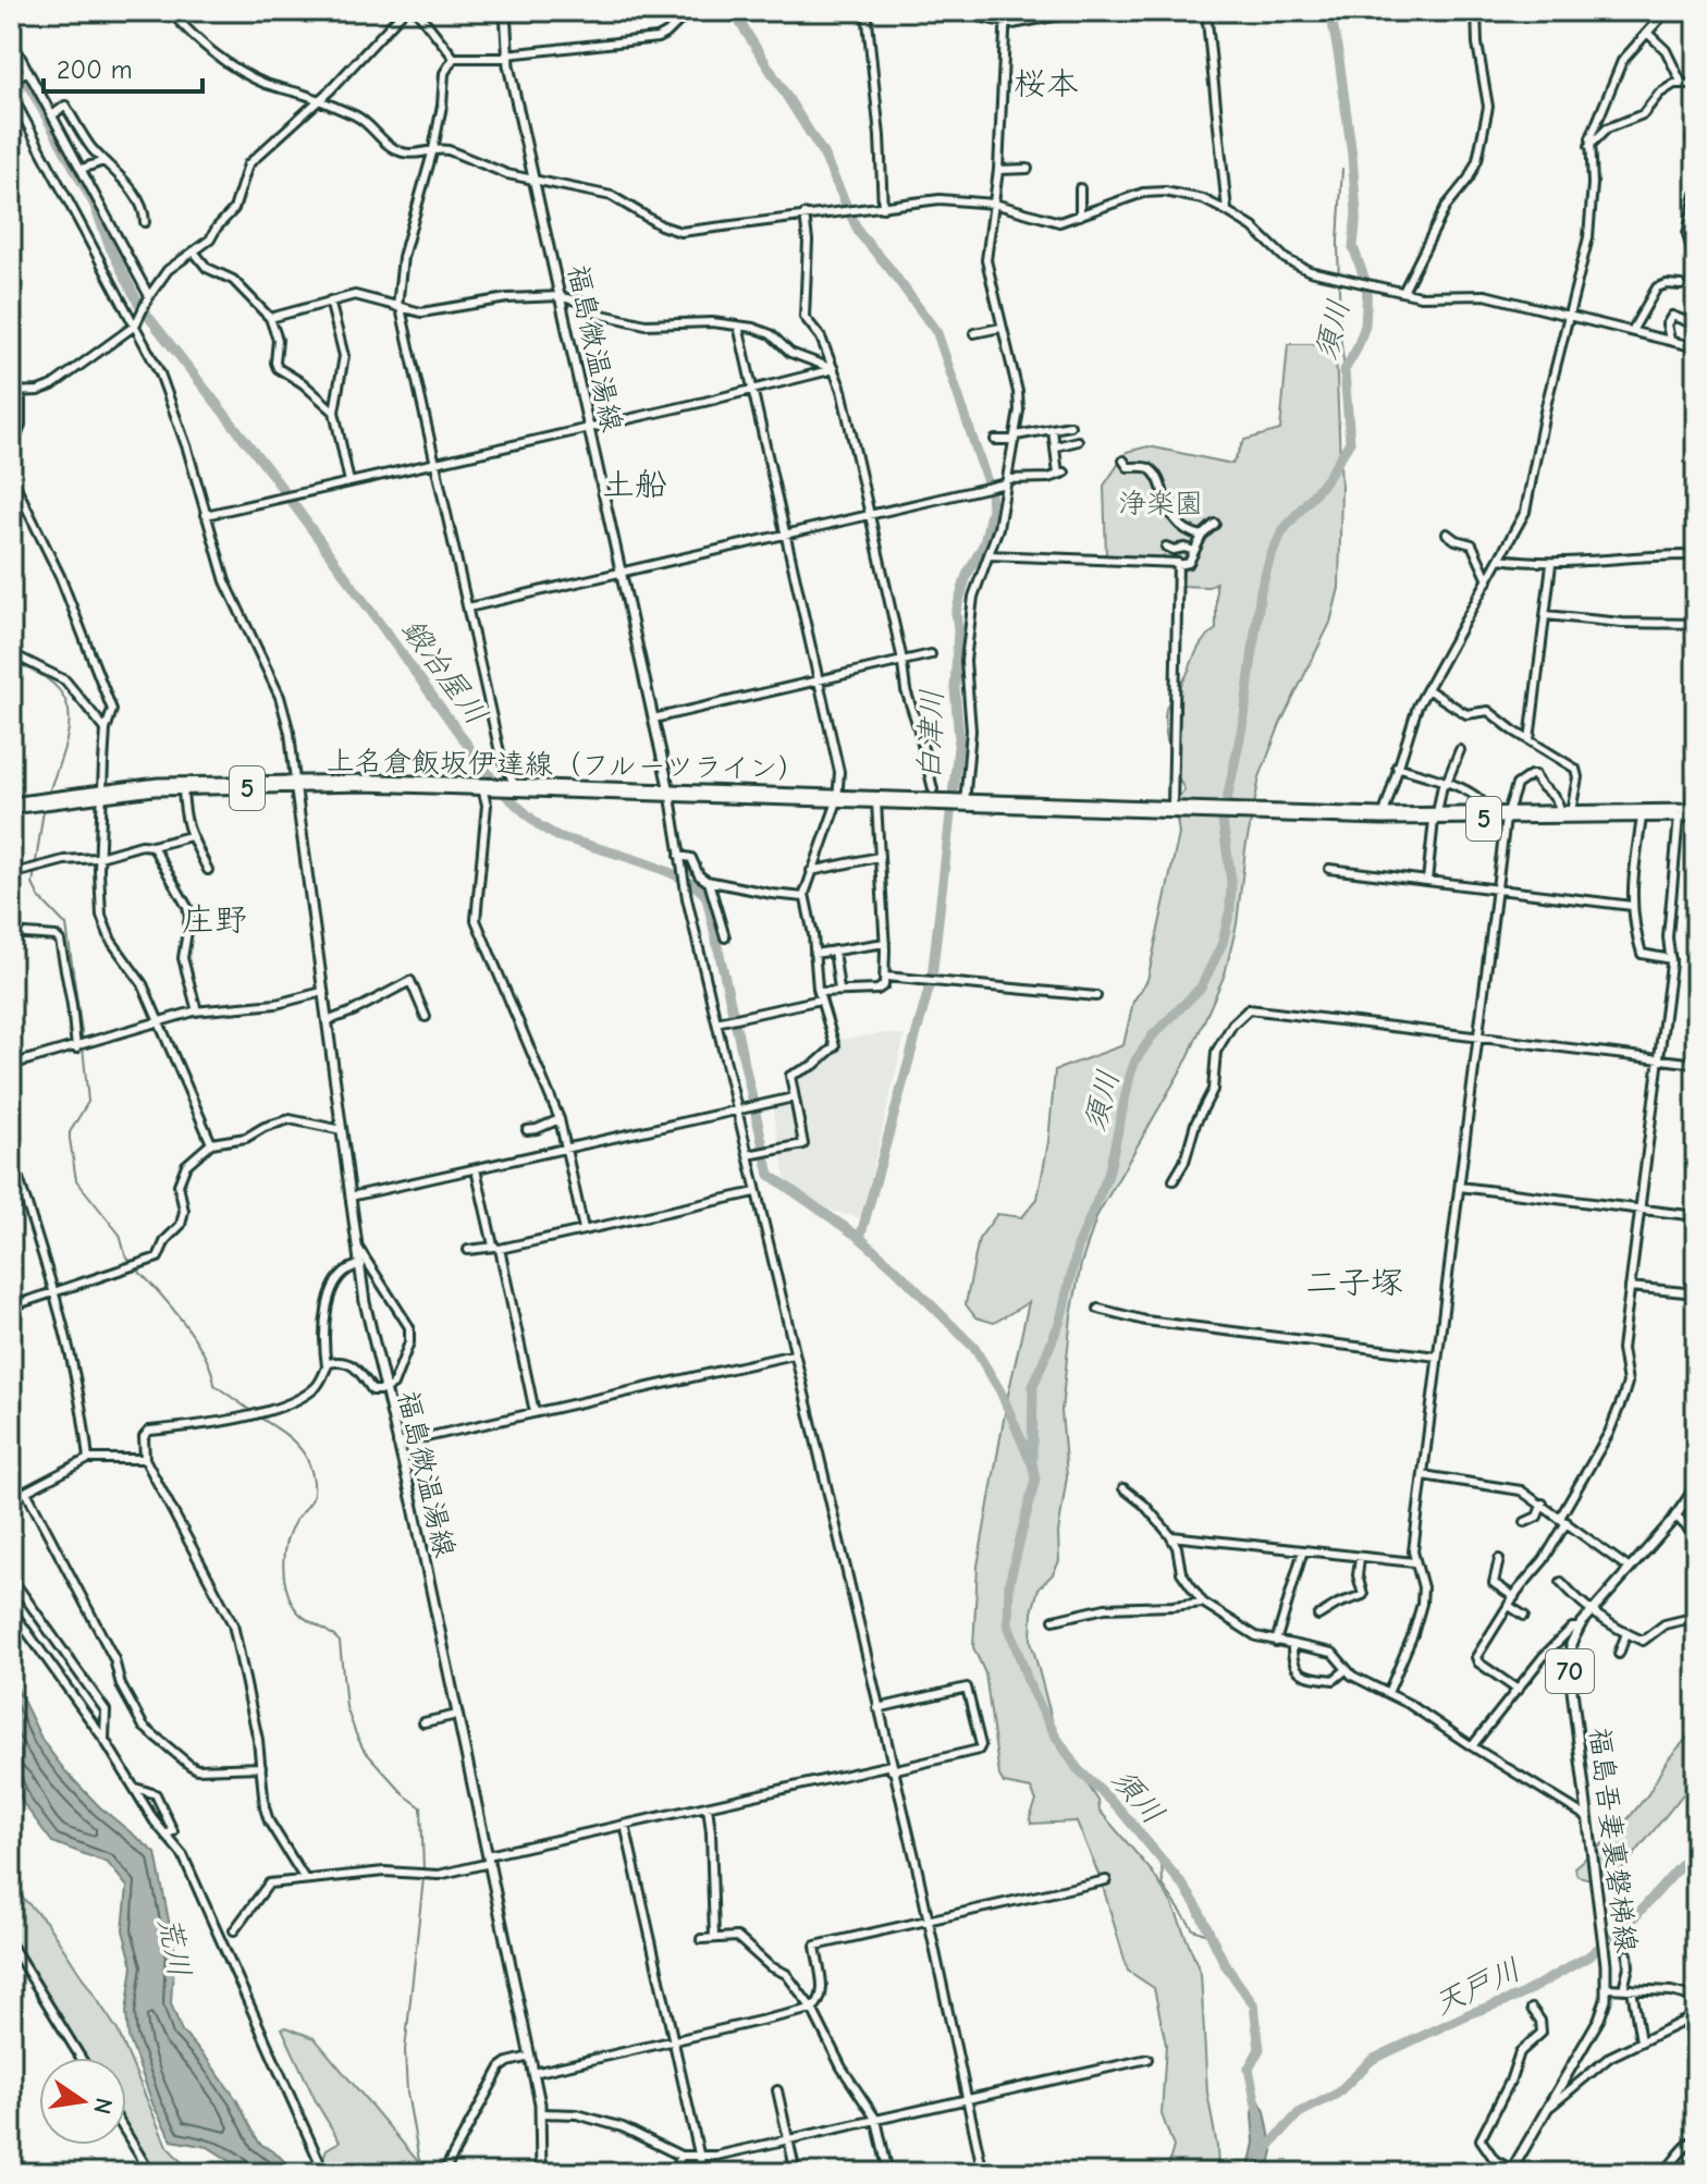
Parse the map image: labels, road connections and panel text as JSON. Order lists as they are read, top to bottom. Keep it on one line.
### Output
{"streets":{"main road":["福島微温湯線","上名倉飯坂伊達線（フルーツライン）","5","70","福島吾妻裏磐梯線"]},"crossings":[["福島微温湯線","上名倉飯坂伊達線（フルーツライン）"]],"districts":["桜本","土船","庄野","二子塚"],"water":["須川","鍛冶屋川","白津川","荒川","天戸川"],"parks":["浄楽園"],"scale_bar":"200 m","north":"right"}
